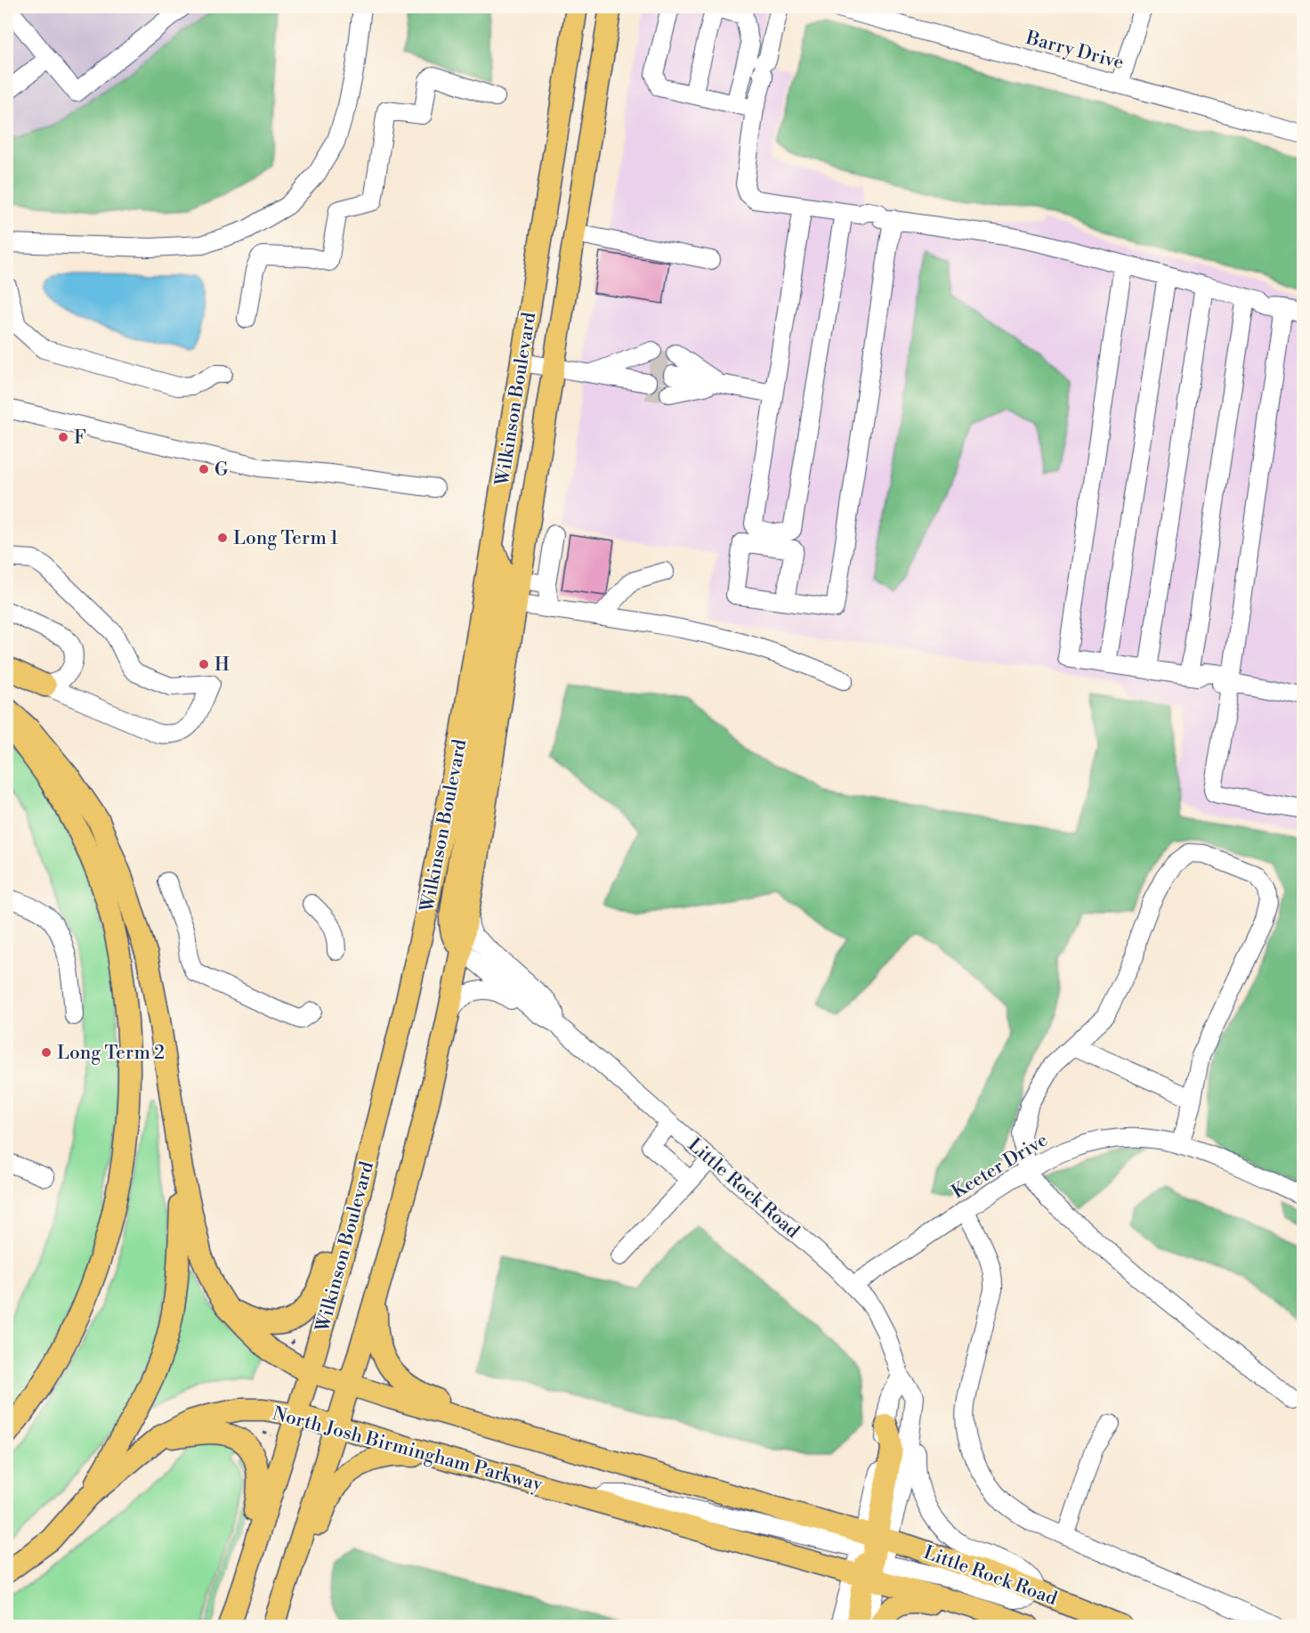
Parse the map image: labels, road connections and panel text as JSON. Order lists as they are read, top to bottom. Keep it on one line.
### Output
{"streets":{"main road":["Wilkinson Boulevard","Little Rock Road","North Josh Birmingham Parkway"],"street":["Barry Drive","Keeter Drive"]},"crossings":[["Wilkinson Boulevard","Little Rock Road"],["Wilkinson Boulevard","North Josh Birmingham Parkway"],["Keeter Drive","Little Rock Road"],["Little Rock Road","North Josh Birmingham Parkway"]],"places":["F","G","Long Term 1","H","Long Term 2"]}
